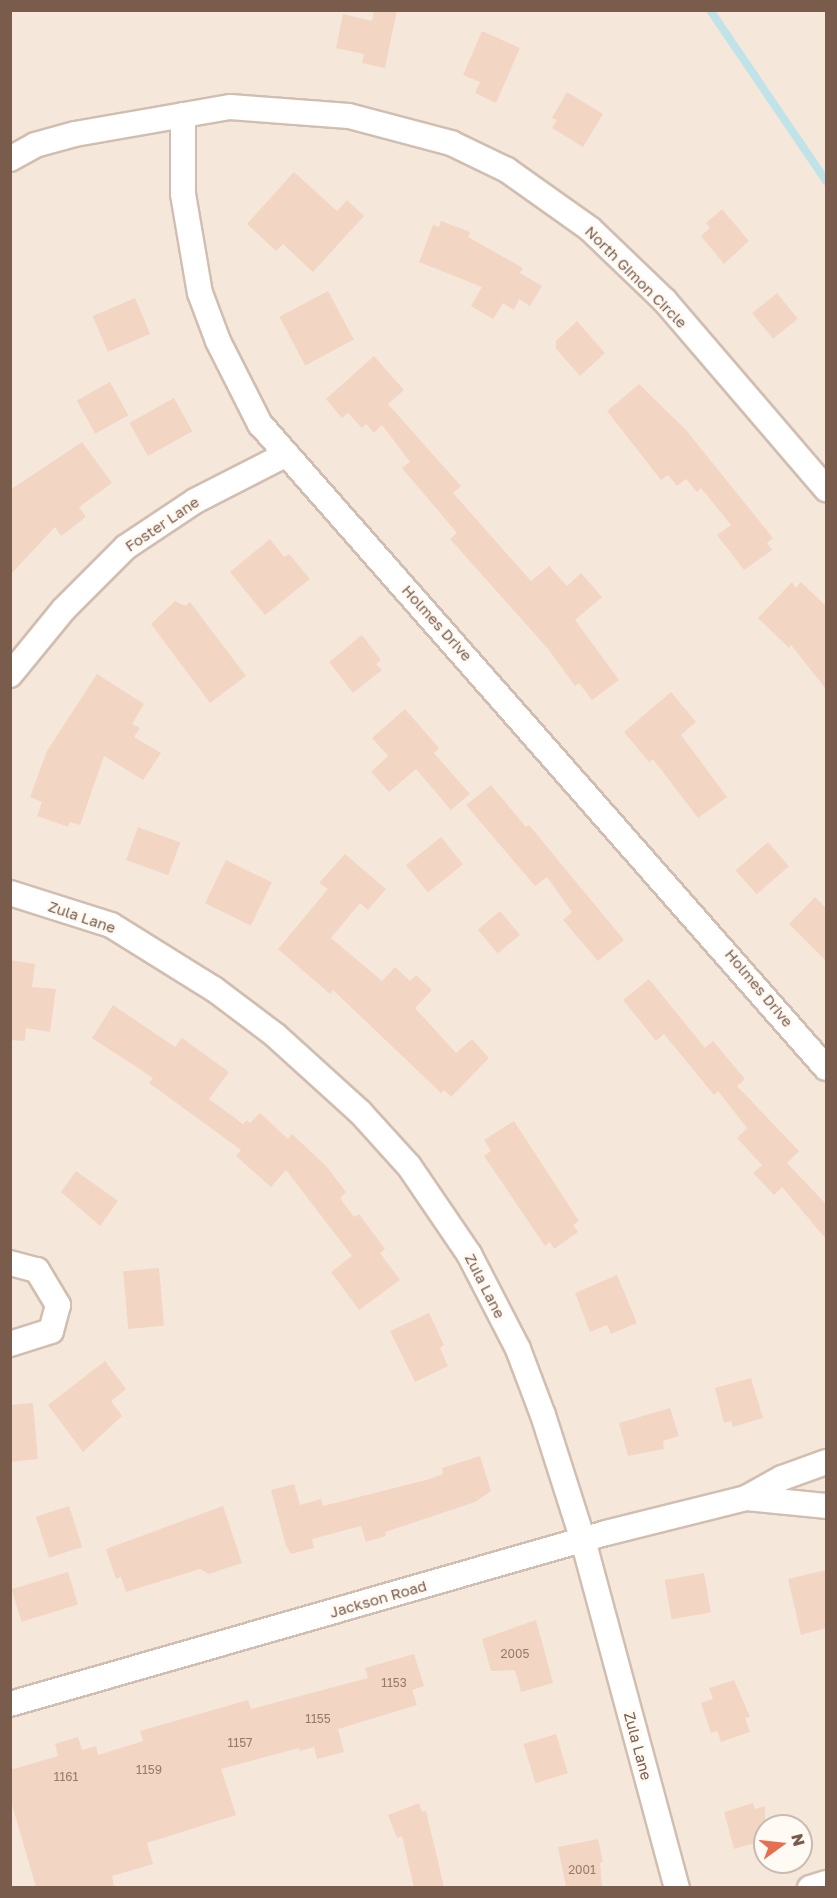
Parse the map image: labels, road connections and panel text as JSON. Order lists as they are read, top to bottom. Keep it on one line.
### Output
{"streets":{"street":["North Gimon Circle","Foster Lane","Holmes Drive","Zula Lane","Jackson Road"]},"crossings":[["North Gimon Circle","Holmes Drive"],["Foster Lane","Holmes Drive"],["Zula Lane","Jackson Road"]],"house_numbers":["2005","1153","1155","1157","1159","1161","2001"],"north":"right"}
